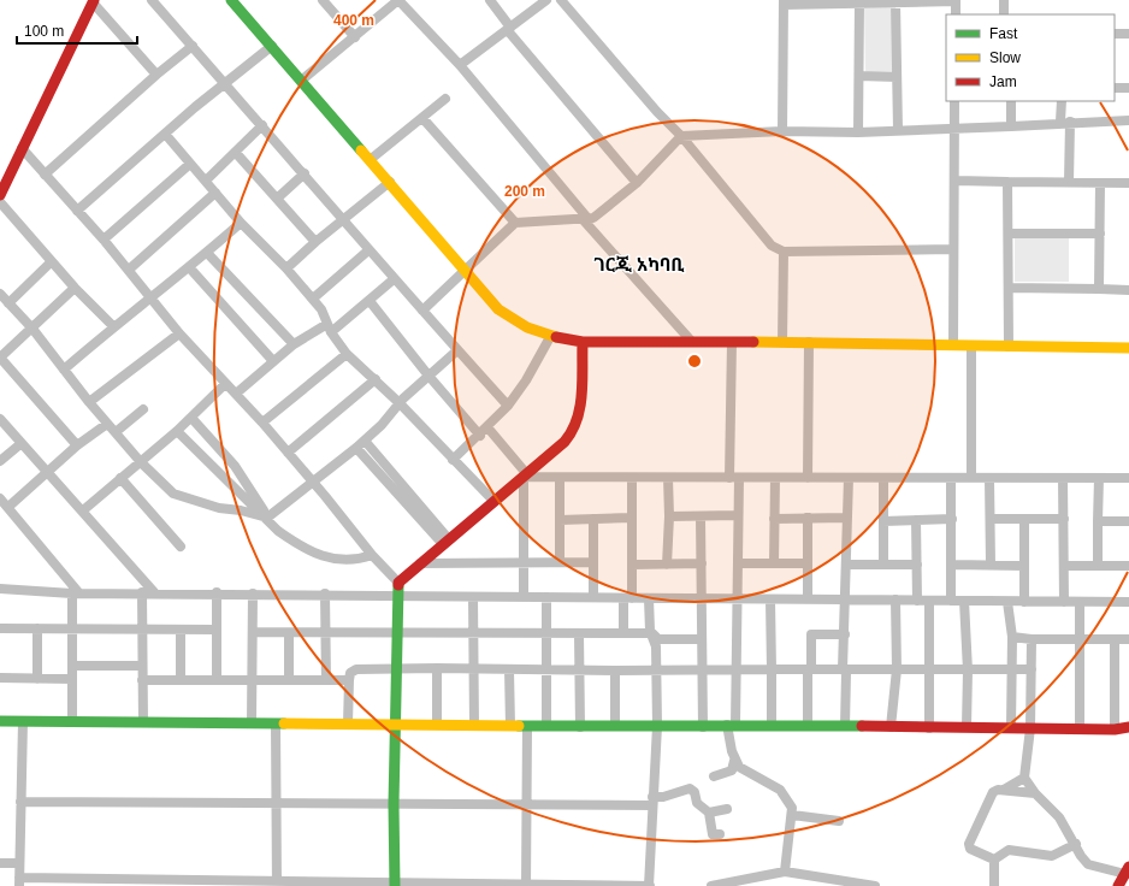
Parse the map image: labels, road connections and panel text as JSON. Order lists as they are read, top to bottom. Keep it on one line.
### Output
{"districts":["ገርጂ አካባቢ"],"legend":["Fast","Slow","Jam"],"scale_bar":"100 m","rings":["400 m","200 m"]}
